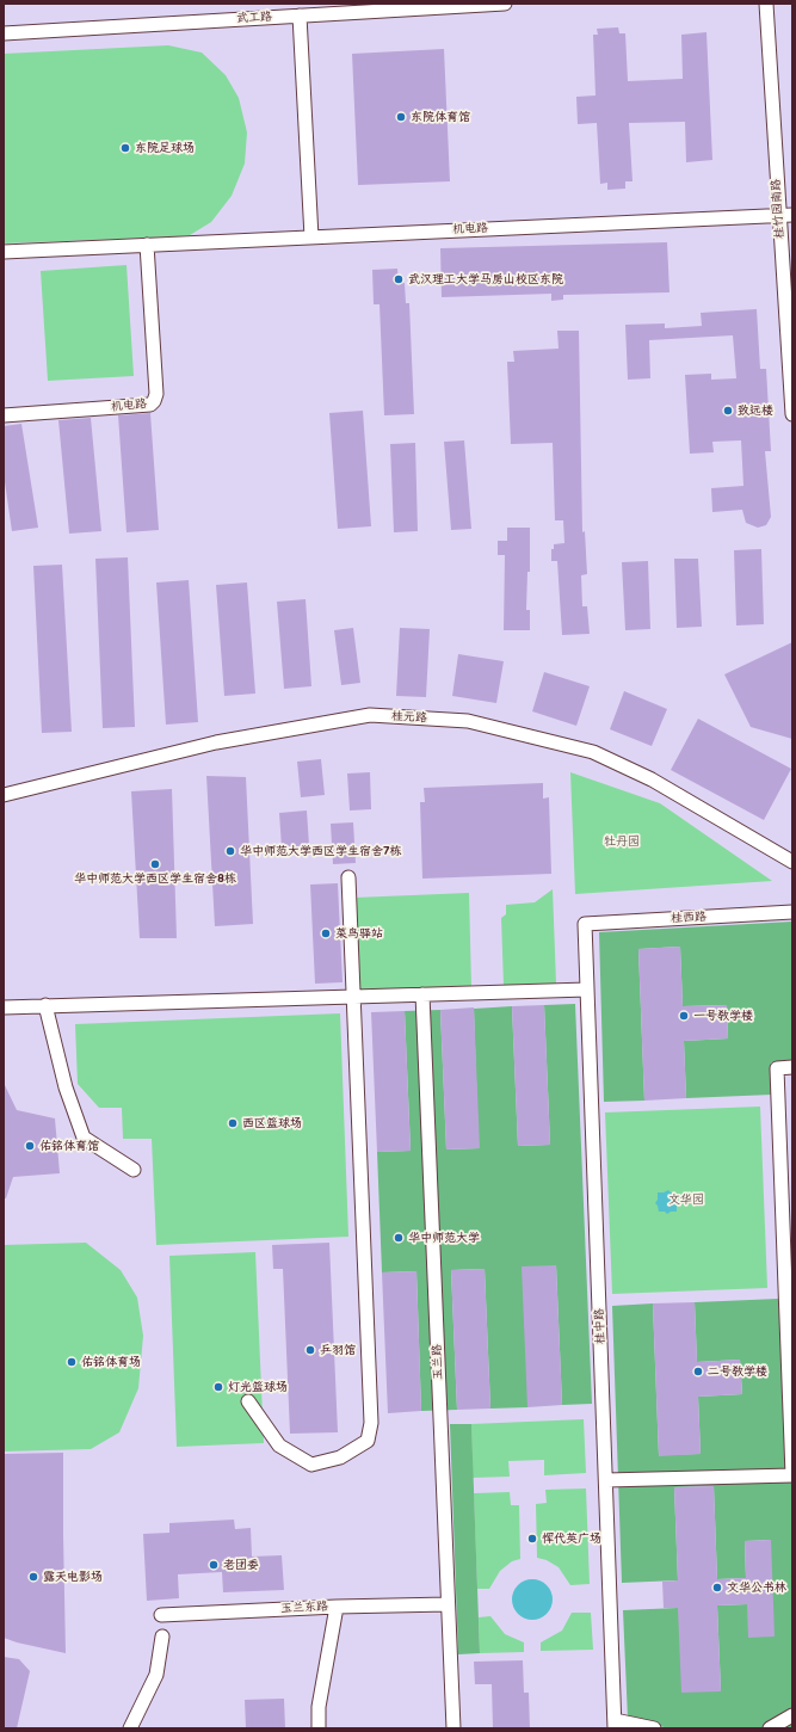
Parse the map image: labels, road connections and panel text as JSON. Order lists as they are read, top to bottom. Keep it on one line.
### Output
{"streets":{"street":["武工路","桂竹园南路","机电路","桂元路","桂西路","桂中路","玉兰路","玉兰东路"]},"crossings":[["桂竹园南路","机电路"],["桂西路","桂中路"],["玉兰路","玉兰东路"]],"parks":["牡丹园","文华园"],"places":["东院体育馆","东院足球场","武汉理工大学马房山校区东院","致远楼","华中师范大学西区学生宿舍7栋","华中师范大学西区学生宿舍8栋","菜鸟驿站","一号教学楼","西区篮球场","佑铭体育馆","华中师范大学","乒羽馆","佑铭体育场","二号教学楼","灯光篮球场","恽代英广场","老团委","露天电影场","文华公书林"]}
